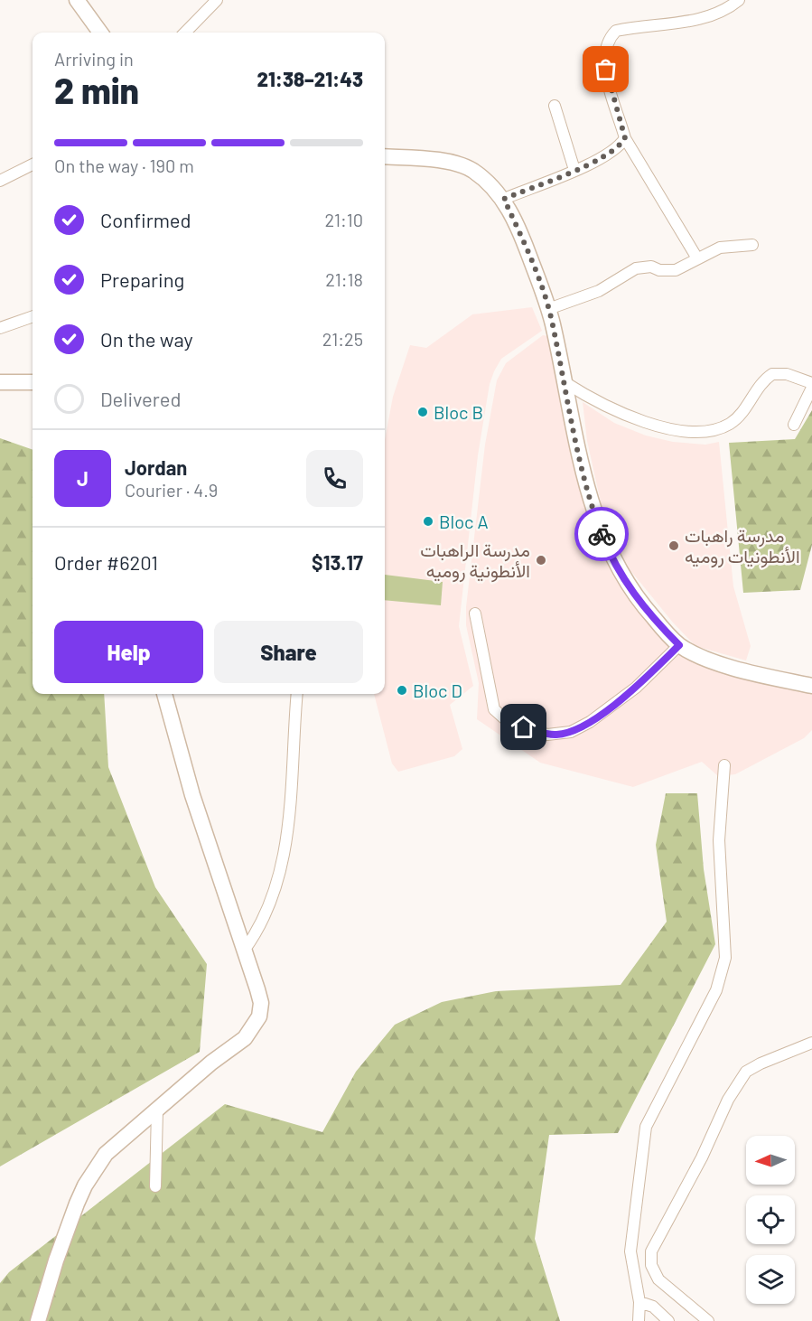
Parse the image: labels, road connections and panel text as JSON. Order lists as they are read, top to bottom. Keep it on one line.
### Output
{"places":["Bloc B","Bloc A","مدرسة راهبات الأنطونيات روميه","مدرسة الراهبات الأنطونية روميه","Bloc D"],"north":"left","page":{"heading":["2 min","Arriving in","21:38–21:43"],"panel":["Jordan","Courier · 4.9","Order #6201","$13.17"],"bar":"On the way · 190 m","list":[["Confirmed","21:10"],["Preparing","21:18"],["On the way","21:25"],"Delivered"],"round":"J","buttons":["Help","Share"]}}
